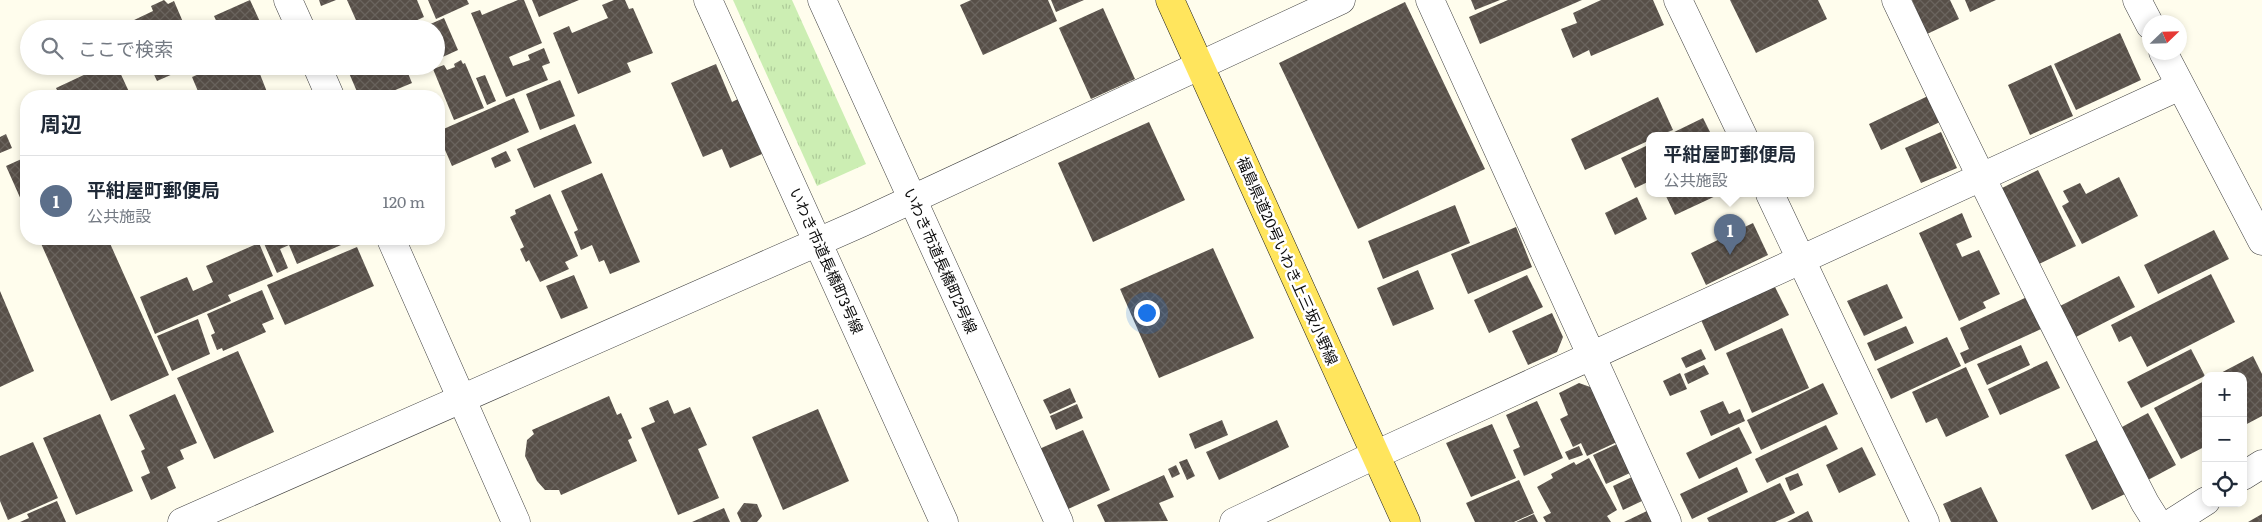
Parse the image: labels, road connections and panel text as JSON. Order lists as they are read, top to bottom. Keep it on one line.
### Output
{"streets":{"main road":["福島県道20号いわき上三坂小野線"],"street":["いわき市道長橋町3号線","いわき市道長橋町2号線"]},"north":"top right","page":{"search":"ここで検索","heading":"周辺","popup":["平紺屋町郵便局","公共施設"],"list":[{"mark":"1","name":"平紺屋町郵便局","note":"公共施設","value":"120 m"}],"pins":"1","map_buttons":["+","−"]}}
